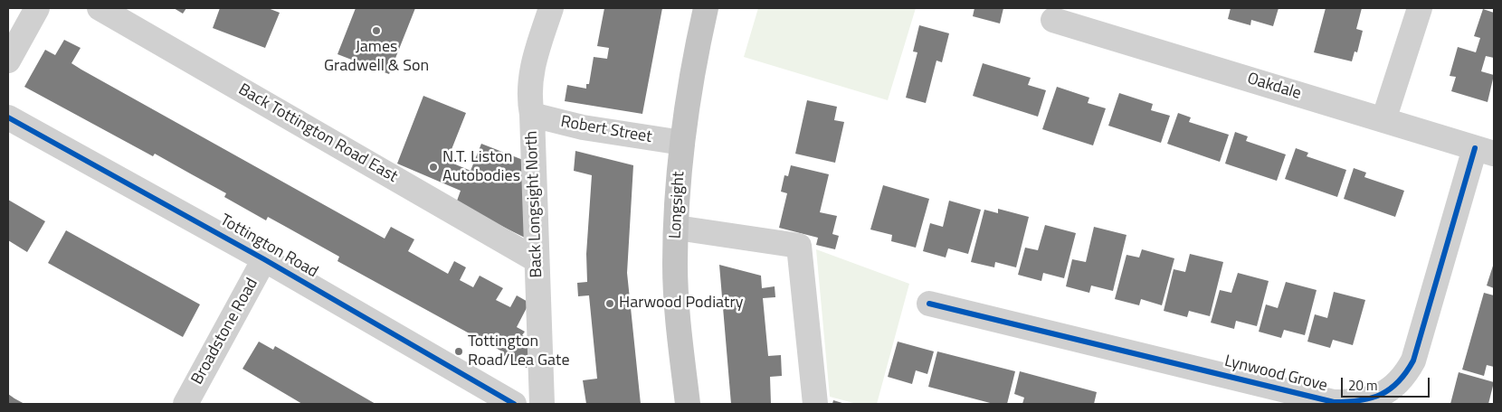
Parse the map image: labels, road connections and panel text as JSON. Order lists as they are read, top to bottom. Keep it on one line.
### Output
{"streets":{"main road":["Longsight"],"street":["Oakdale","Robert Street","Back Tottington Road East","Back Longsight North","Tottington Road","Broadstone Road","Lynwood Grove"]},"crossings":[["Oakdale","Lynwood Grove"],["Robert Street","Back Longsight North"],["Robert Street","Longsight"],["Back Tottington Road East","Back Longsight North"],["Tottington Road","Broadstone Road"]],"places":["James Gradwell & Son","N.T. Liston Autobodies","Harwood Podiatry","Tottington Road/Lea Gate"],"scale_bar":"20 m"}
